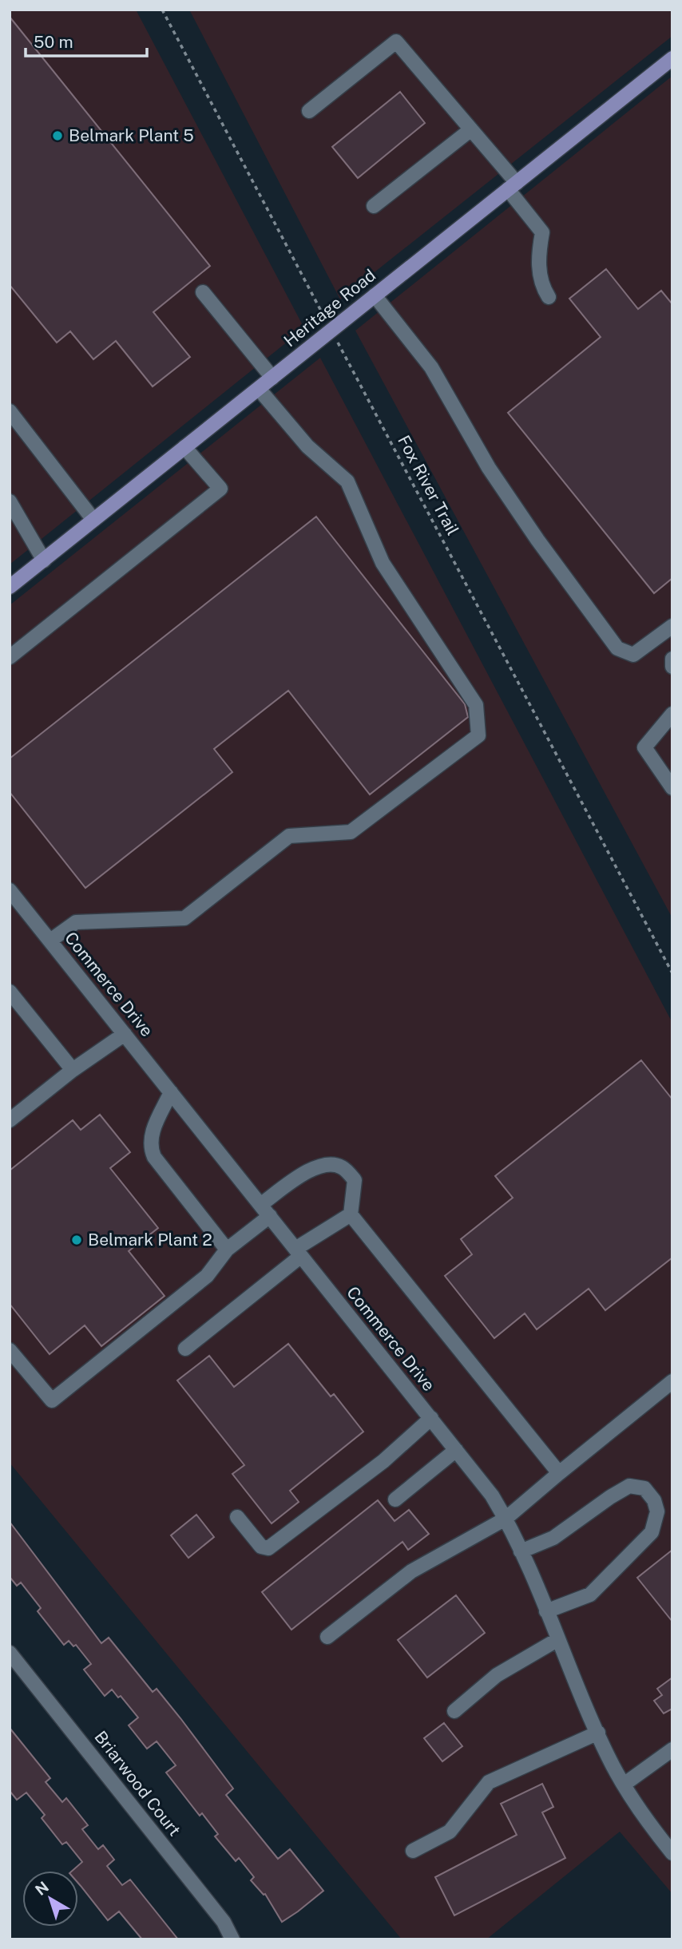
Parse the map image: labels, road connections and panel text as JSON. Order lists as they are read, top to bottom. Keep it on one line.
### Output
{"streets":{"main road":["Heritage Road"],"street":["Commerce Drive","Briarwood Court"],"path":["Fox River Trail"]},"crossings":[["Heritage Road","Fox River Trail"]],"places":["Belmark Plant 5","Belmark Plant 2"],"scale_bar":"50 m","north":"top left"}
